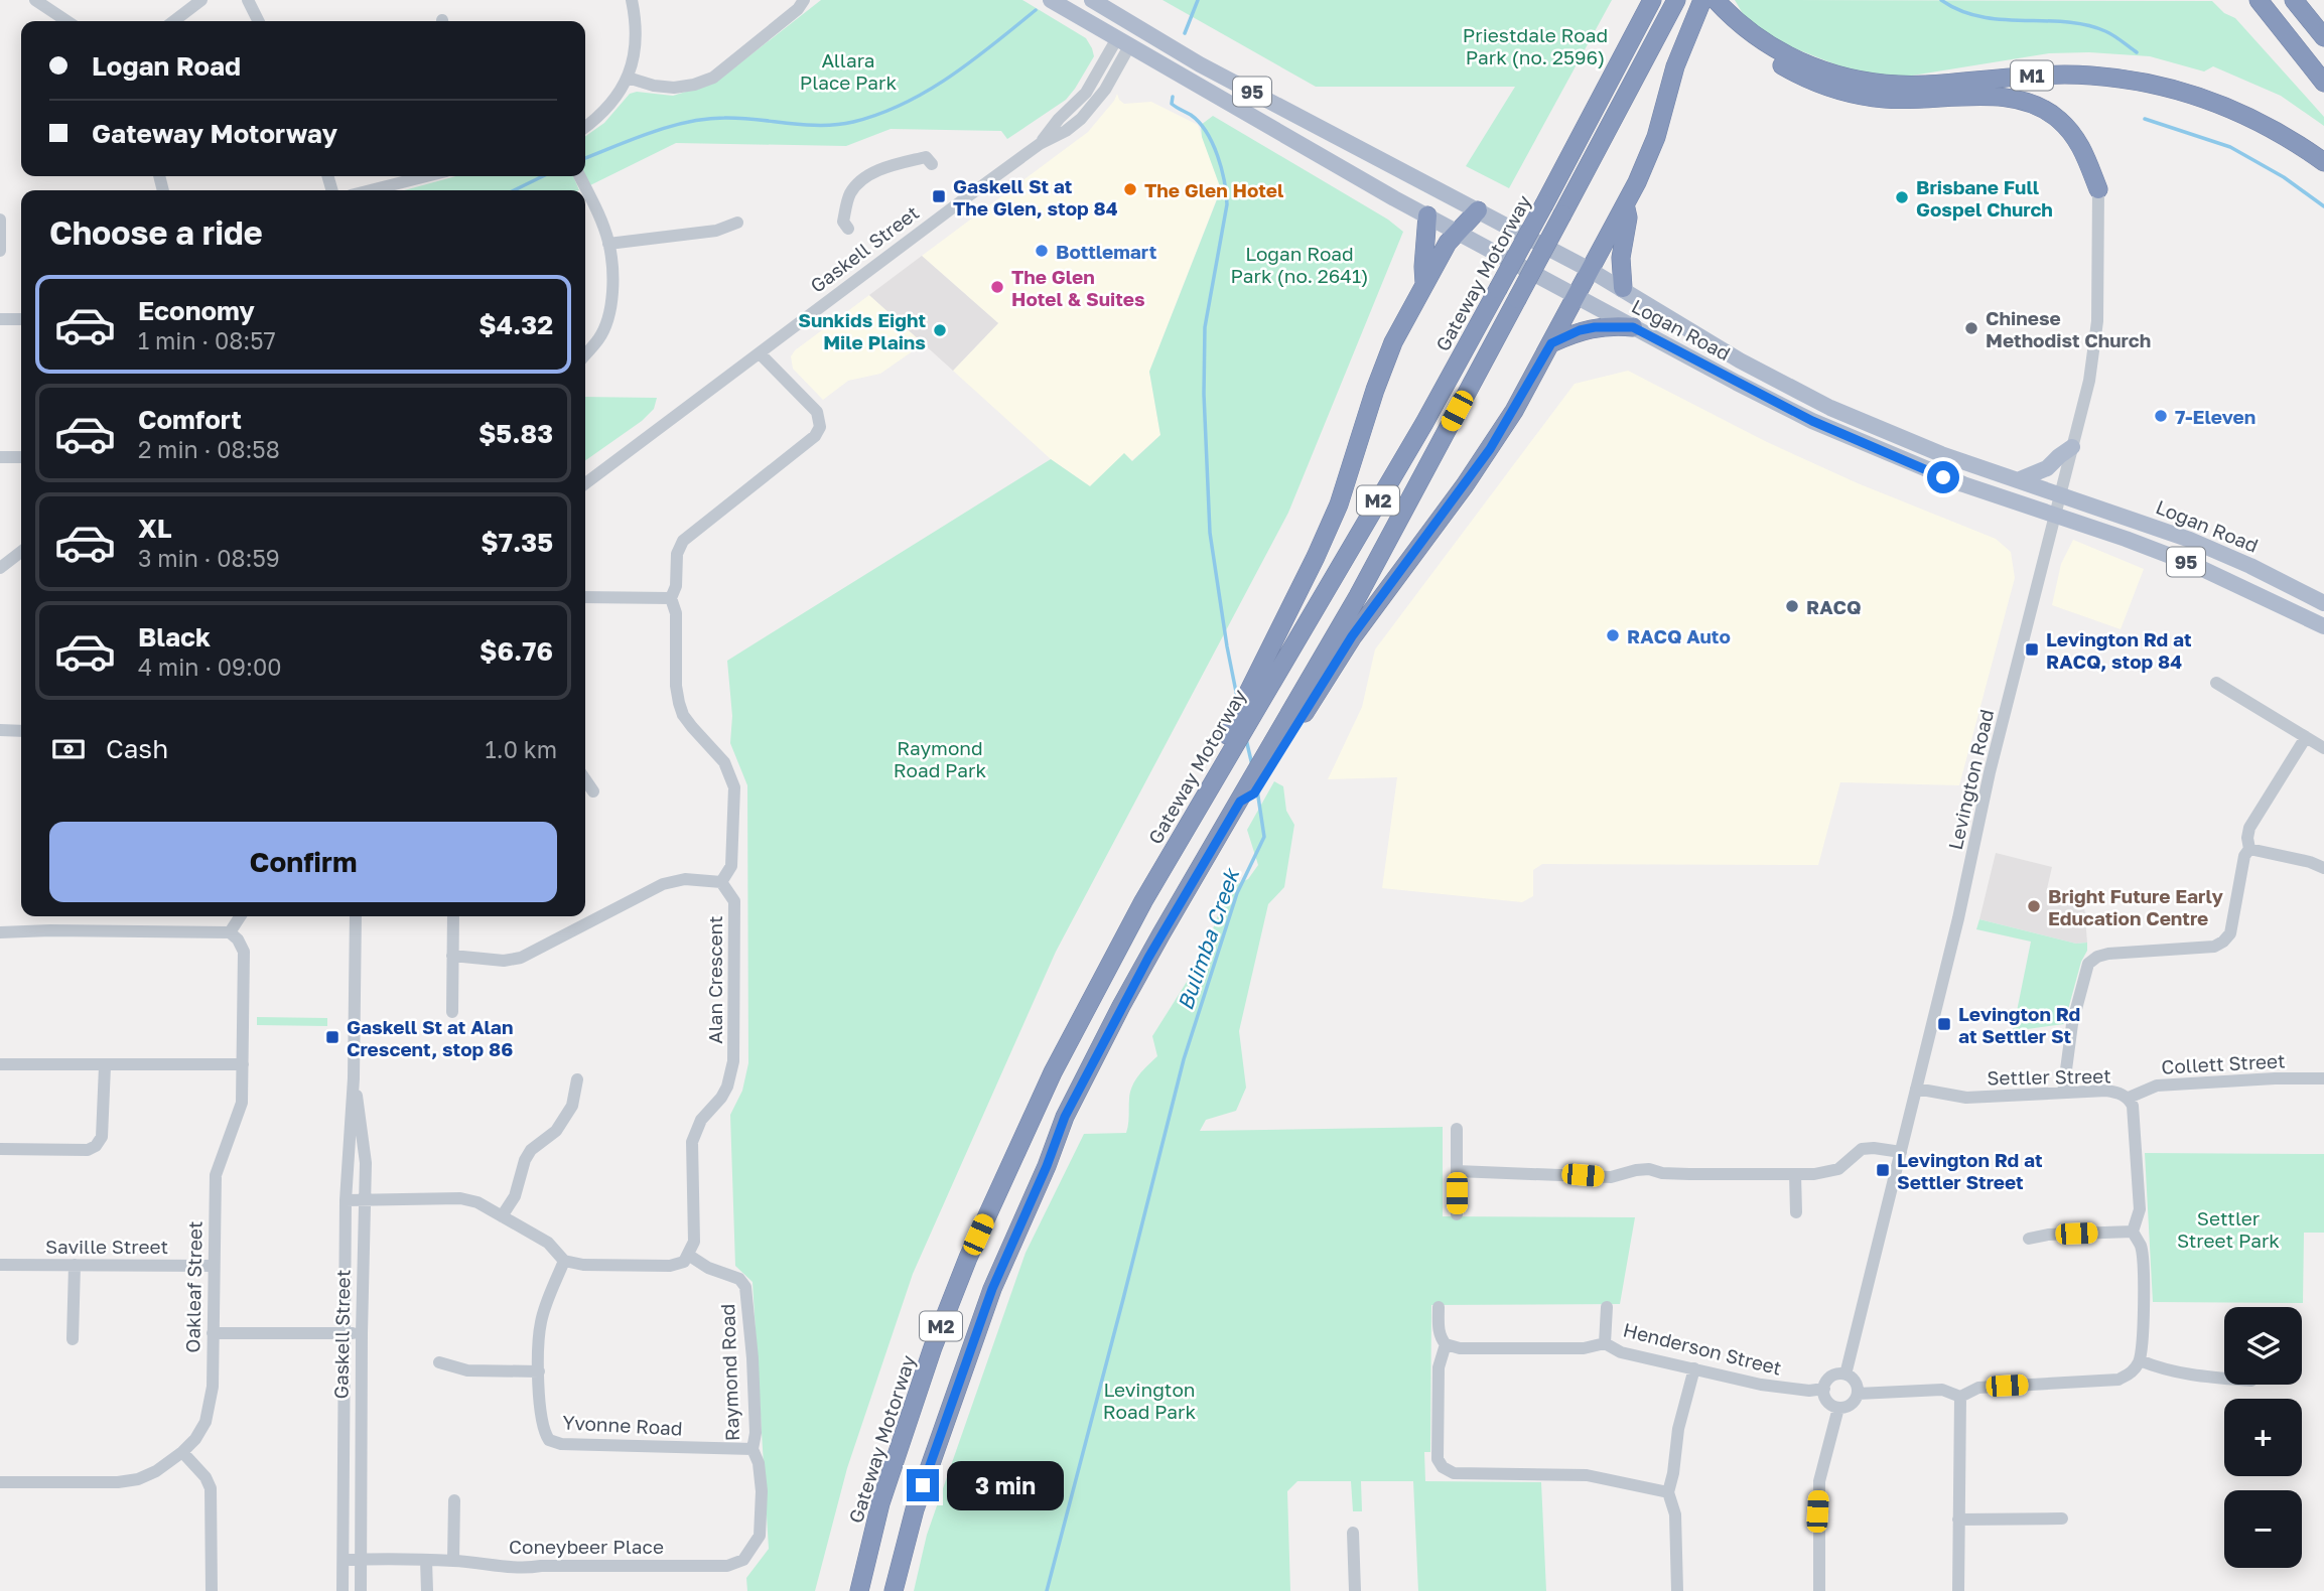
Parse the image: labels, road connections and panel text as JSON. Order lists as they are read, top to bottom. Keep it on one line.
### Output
{"streets":{"highway":["M1","Gateway Motorway","M2"],"main road":["95","Gaskell Street","Logan Road"],"street":["Levington Road","Alan Crescent","Collett Street","Settler Street","Saville Street","Oakleaf Street","Henderson Street","Raymond Road","Yvonne Road","Coneybeer Place"]},"crossings":[["Gaskell Street","Logan Road"],["Gaskell Street","Coneybeer Place"],["Logan Road","Levington Road"],["Levington Road","Settler Street"],["Levington Road","Henderson Street"],["Alan Crescent","Raymond Road"],["Collett Street","Settler Street"],["Saville Street","Oakleaf Street"],["Raymond Road","Yvonne Road"],["Raymond Road","Coneybeer Place"]],"water":["Bulimba Creek"],"parks":["Priestdale Road Park (no. 2596)","Allara Place Park","Logan Road Park (no. 2641)","Raymond Road Park","Settler Street Park","Levington Road Park"],"places":{"other":["The Glen Hotel","Brisbane Full Gospel Church","Bottlemart","The Glen Hotel & Suites","Chinese Methodist Church","Sunkids Eight Mile Plains","7-Eleven","RACQ","RACQ Auto","Bright Future Early Education Centre"],"transit":["Gaskell St at The Glen, stop 84","Levington Rd at RACQ, stop 84","Levington Rd at Settler St","Gaskell St at Alan Crescent, stop 86","Levington Rd at Settler Street"]},"page":{"banner":["Logan Road","Gateway Motorway"],"heading":"Choose a ride","list":[{"name":"Economy","note":"1 min · 08:57","value":"$4.32"},{"name":"Comfort","note":"2 min · 08:58","value":"$5.83"},{"name":"XL","note":"3 min · 08:59","value":"$7.35"},{"name":"Black","note":"4 min · 09:00","value":"$6.76"}],"pay":["Cash","1.0 km"],"buttons":"Confirm","map_buttons":["+","−"],"bubble":"3 min"}}
